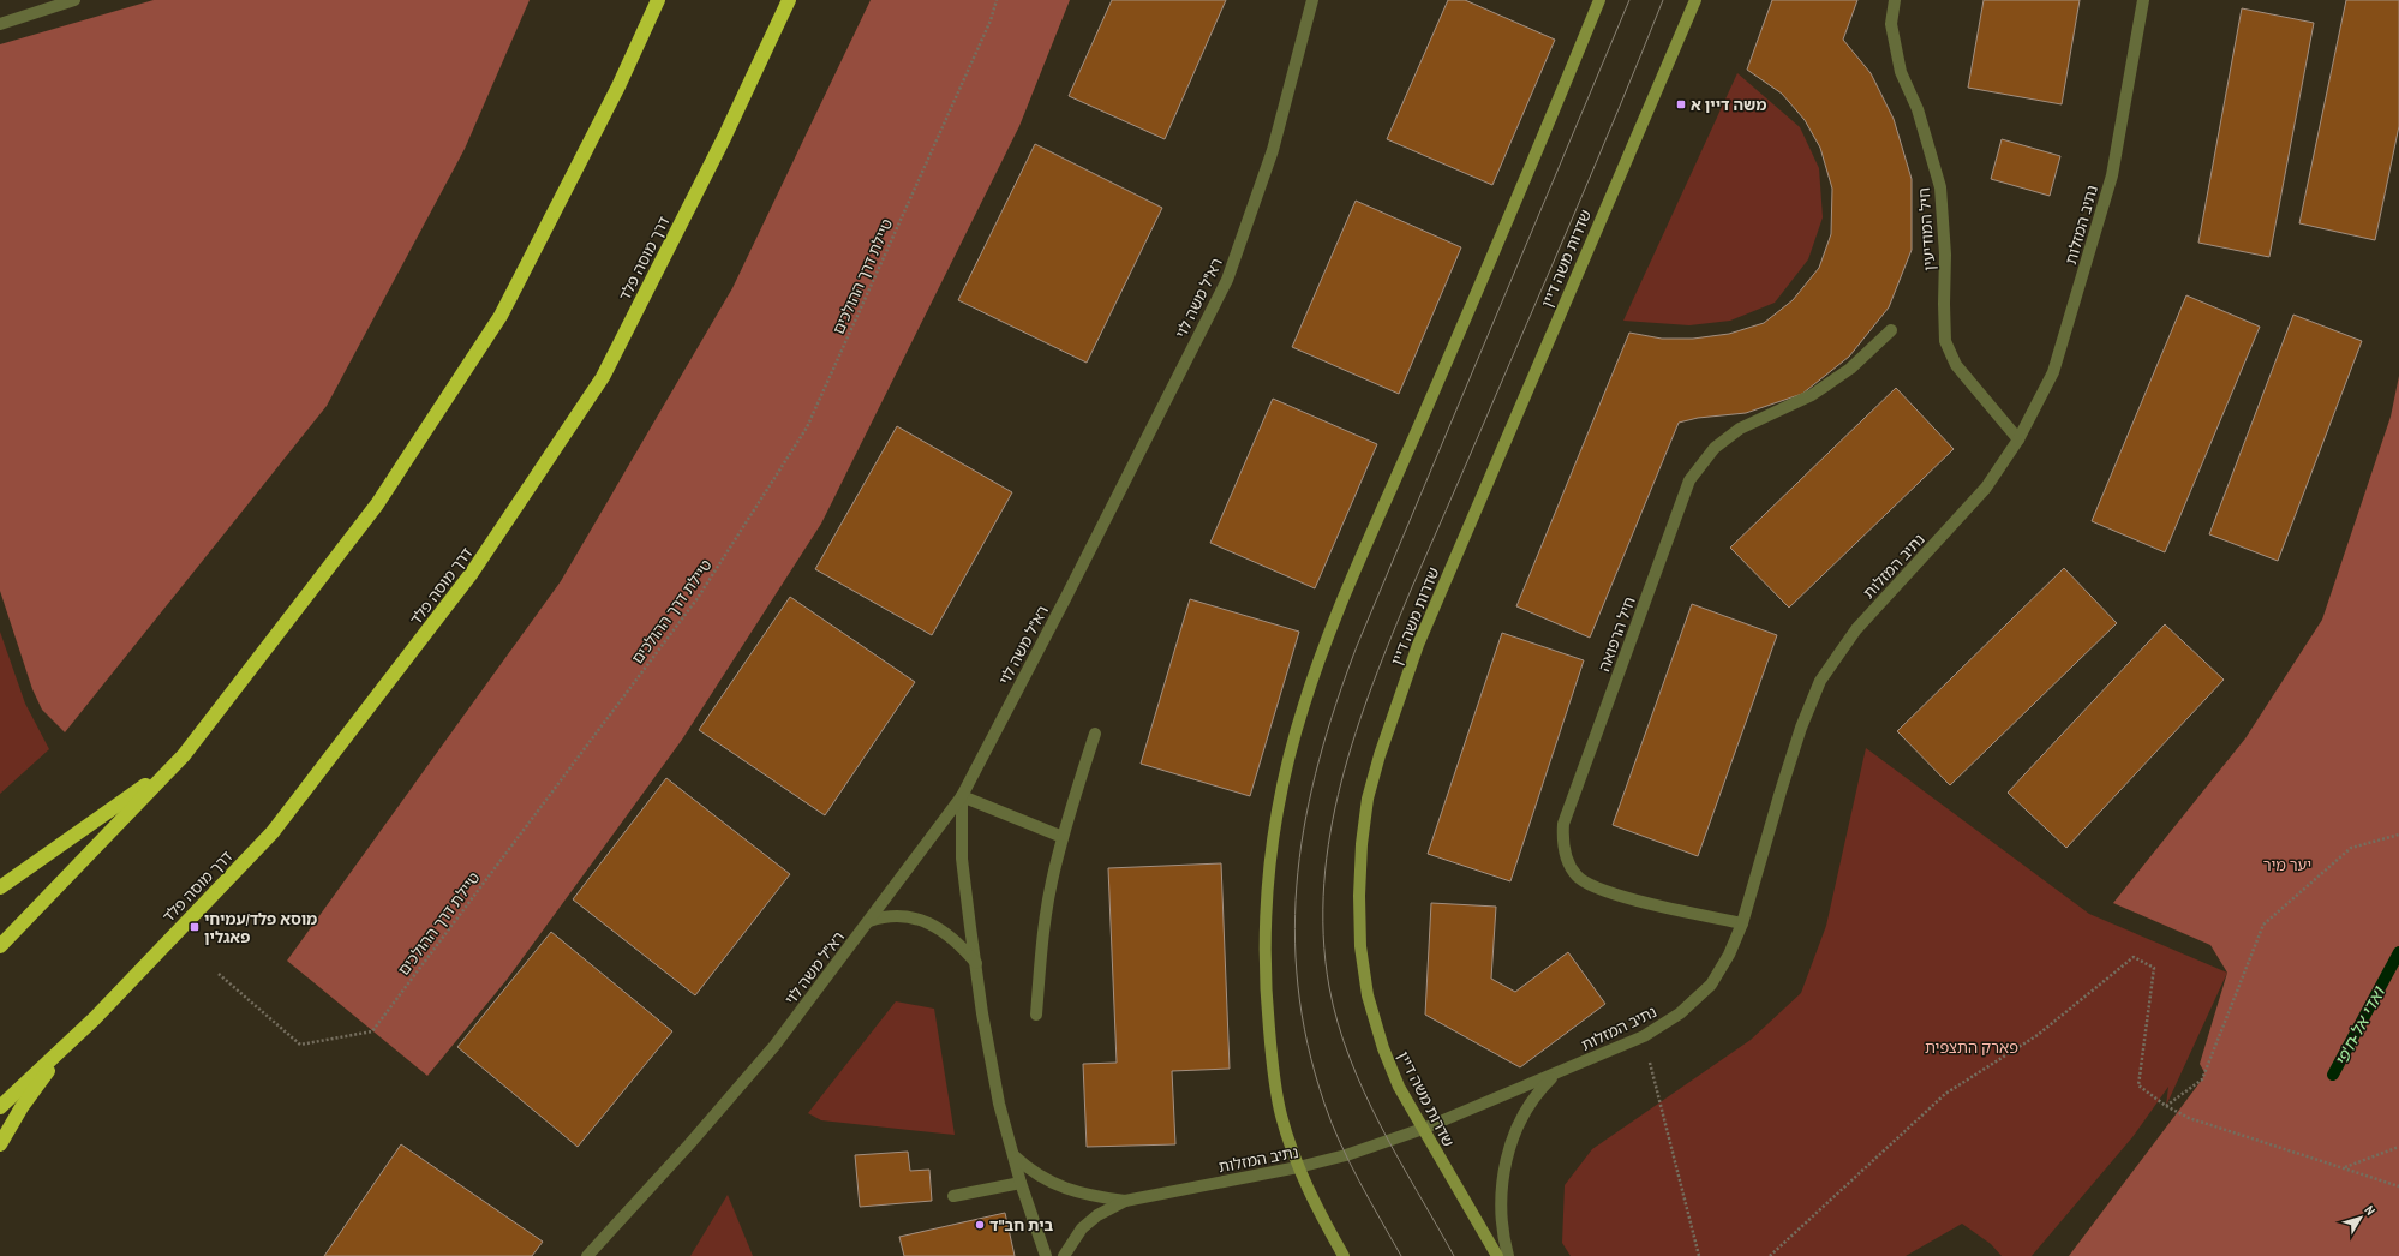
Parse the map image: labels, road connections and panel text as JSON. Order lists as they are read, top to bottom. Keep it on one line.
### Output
{"streets":{"highway":["דרך מוסה פלד"],"street":["נתיב המזלות","חיל המודיעין","שדרות משה דיין","רא\"ל משה לוי","חיל הרפואה"],"path":["טיילת דרך ההולכים"]},"crossings":[["נתיב המזלות","חיל המודיעין"],["נתיב המזלות","שדרות משה דיין"],["נתיב המזלות","חיל הרפואה"]],"water":["ואדי אל-ח'פי"],"parks":["יער מיר","פארק התצפית"],"places":{"transit":["משה דיין א","מוסא פלד/עמיחי פאגלין"],"other":["בית חב\"ד"]},"north":"top right"}
